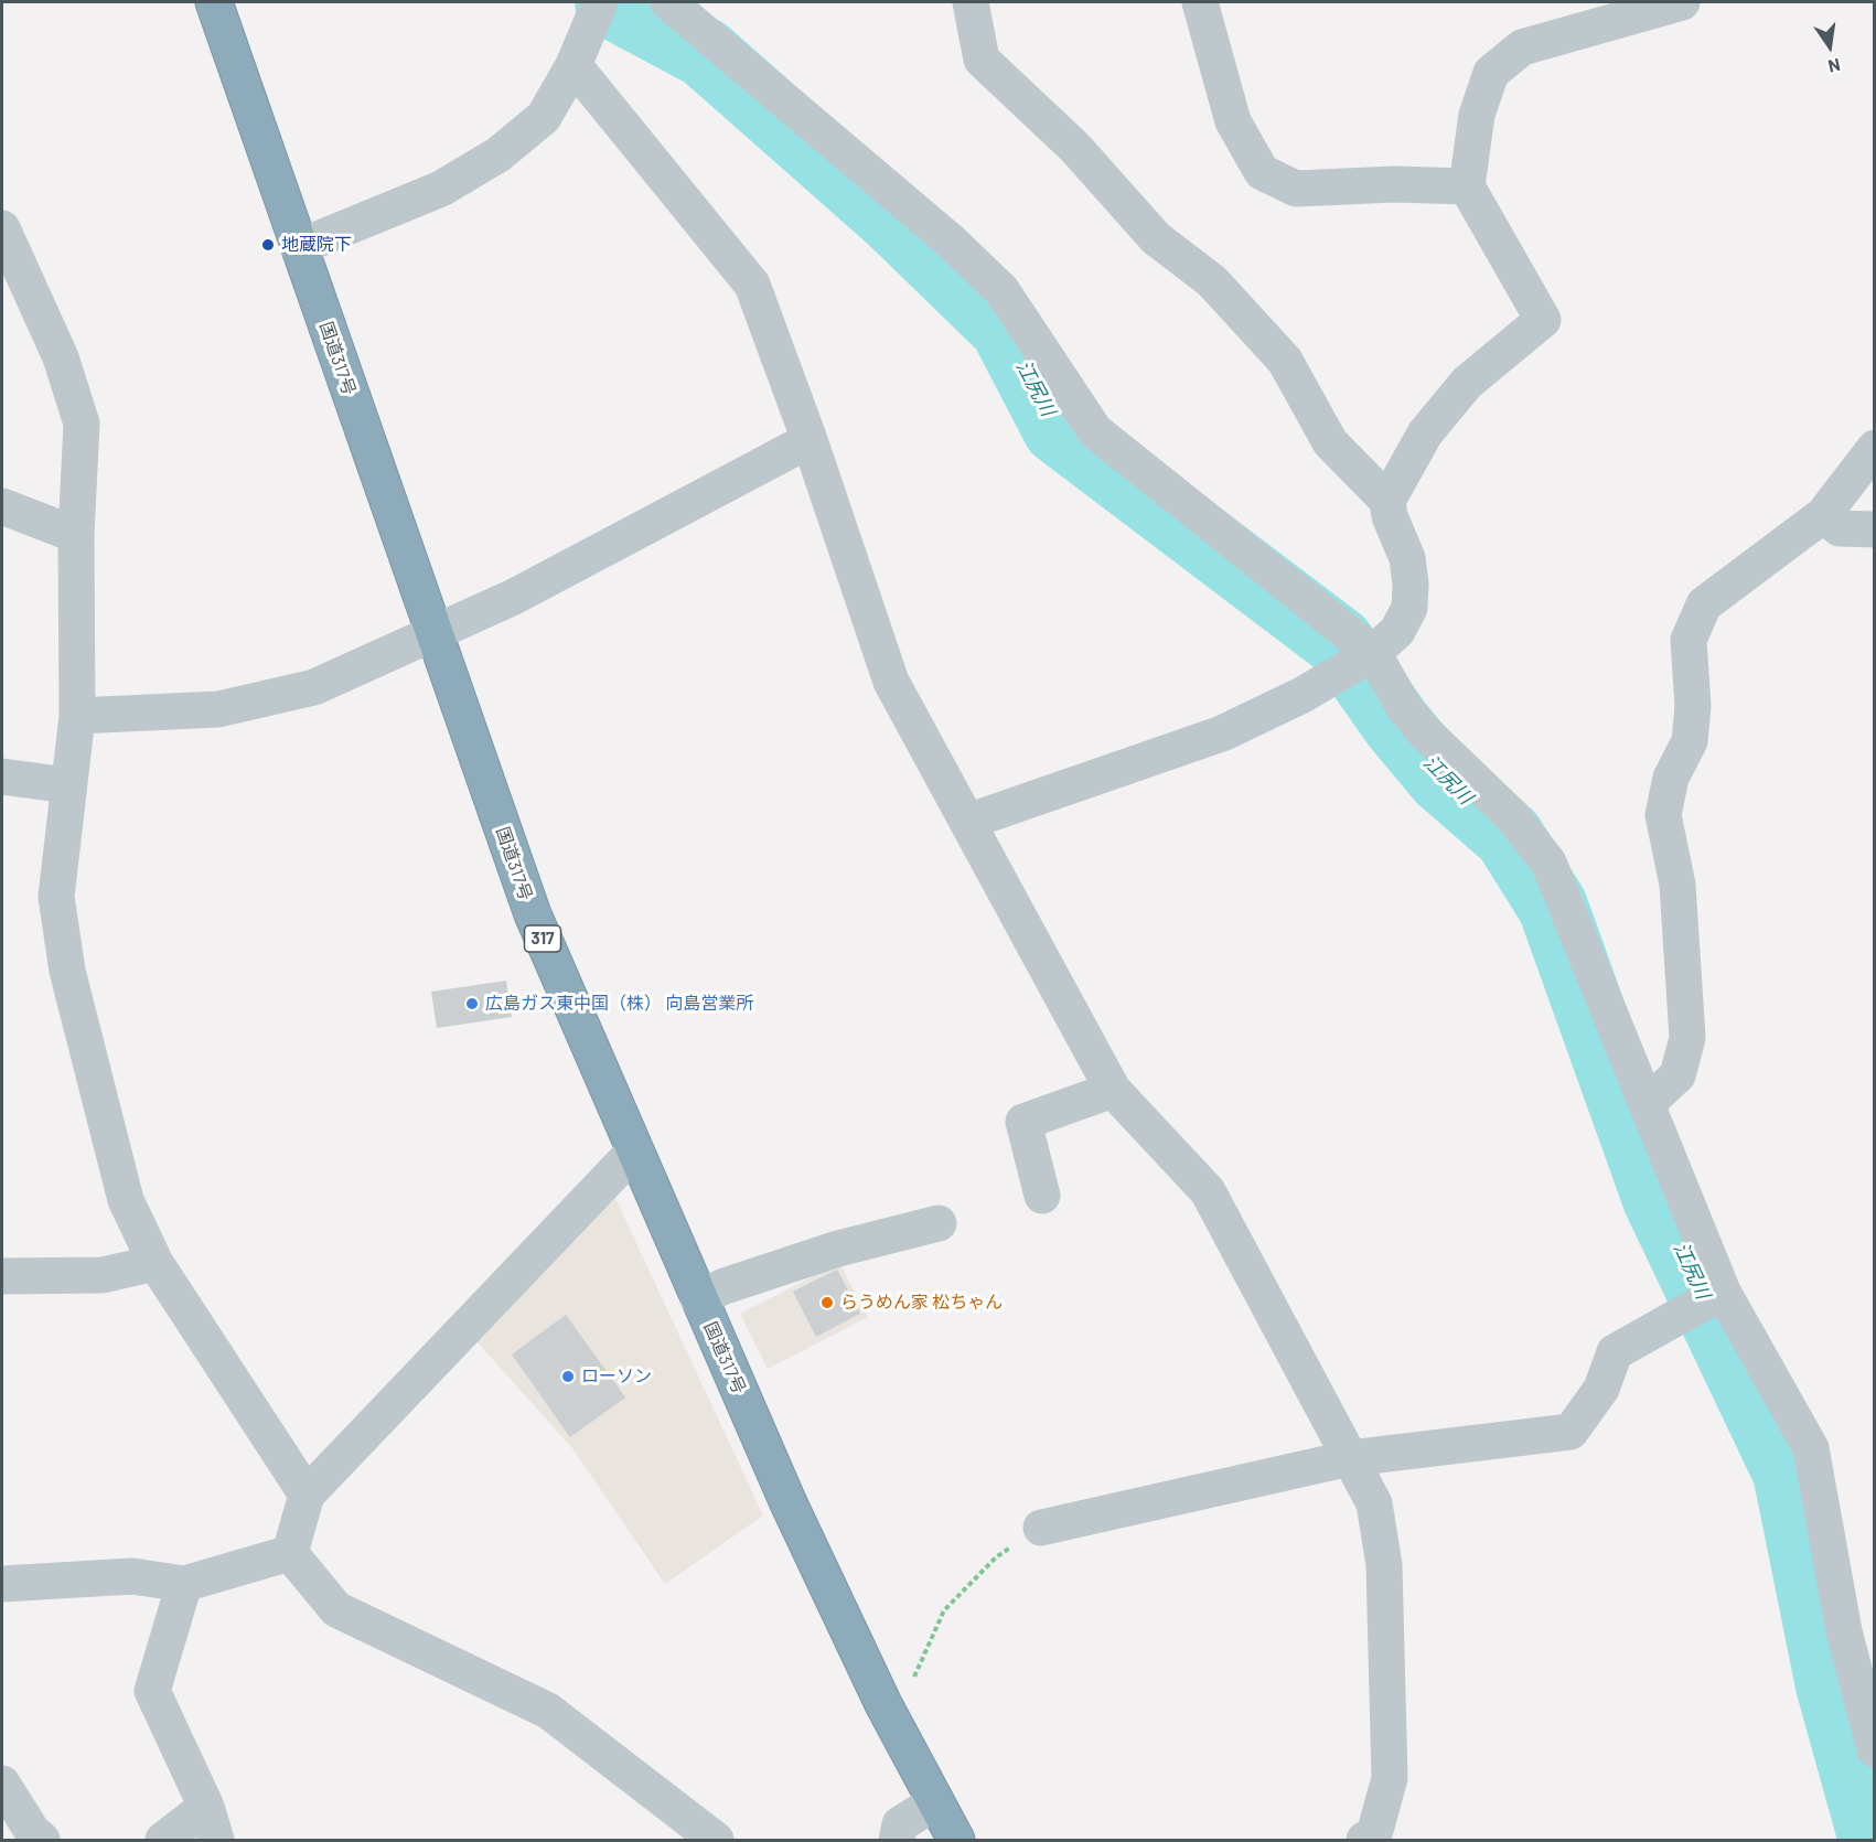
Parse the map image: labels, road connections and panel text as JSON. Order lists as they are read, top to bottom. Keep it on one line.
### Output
{"streets":{"highway":["国道317号","317"]},"water":["江尻川"],"places":["地蔵院下","広島ガス東中国（株） 向島営業所","らうめん家 松ちゃん","ローソン"],"north":"bottom"}
